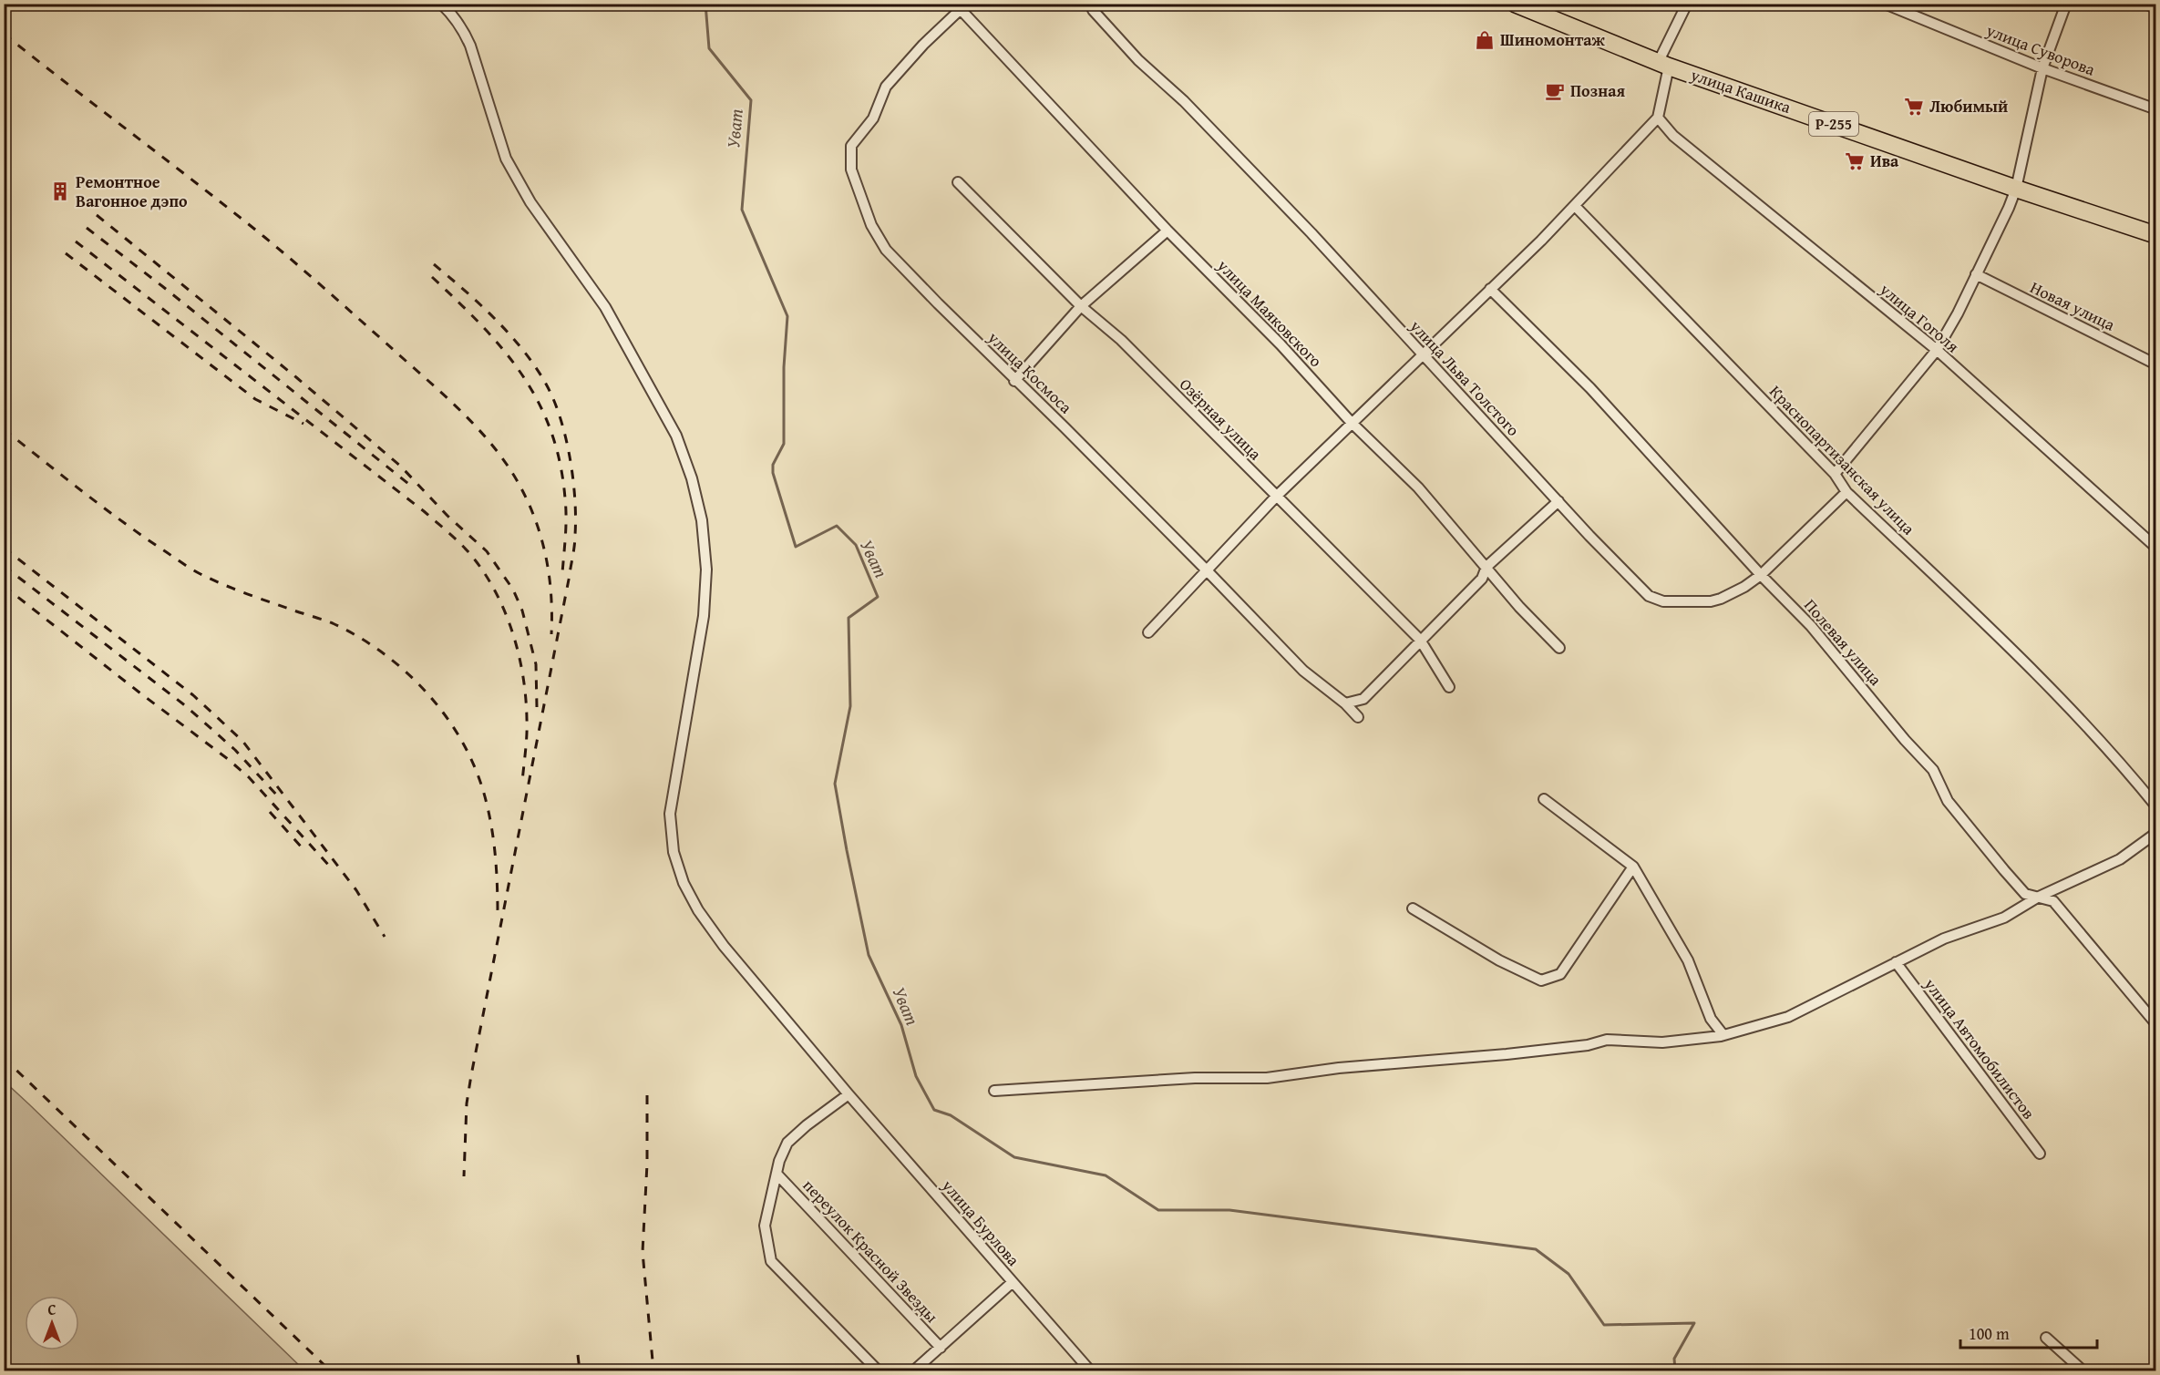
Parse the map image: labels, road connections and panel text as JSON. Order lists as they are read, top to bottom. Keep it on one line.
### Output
{"streets":{"highway":["улица Кашика","Р-255"],"street":["улица Суворова","Новая улица","улица Маяковского","улица Гоголя","улица Космоса","улица Льва Толстого","Озёрная улица","Краснопартизанская улица","Полевая улица","улица Автомобилистов","улица Бурлова","переулок Красной Звезды"]},"crossings":[["улица Маяковского","улица Космоса"],["улица Льва Толстого","Краснопартизанская улица"],["улица Льва Толстого","Полевая улица"]],"water":["Уват"],"places":{"shop":["Шиномонтаж"],"cafe":["Позная"],"supermarket":["Любимый","Ива"],"building":["Ремонтное Вагонное дэпо"]},"scale_bar":"100 m","north":"top"}
